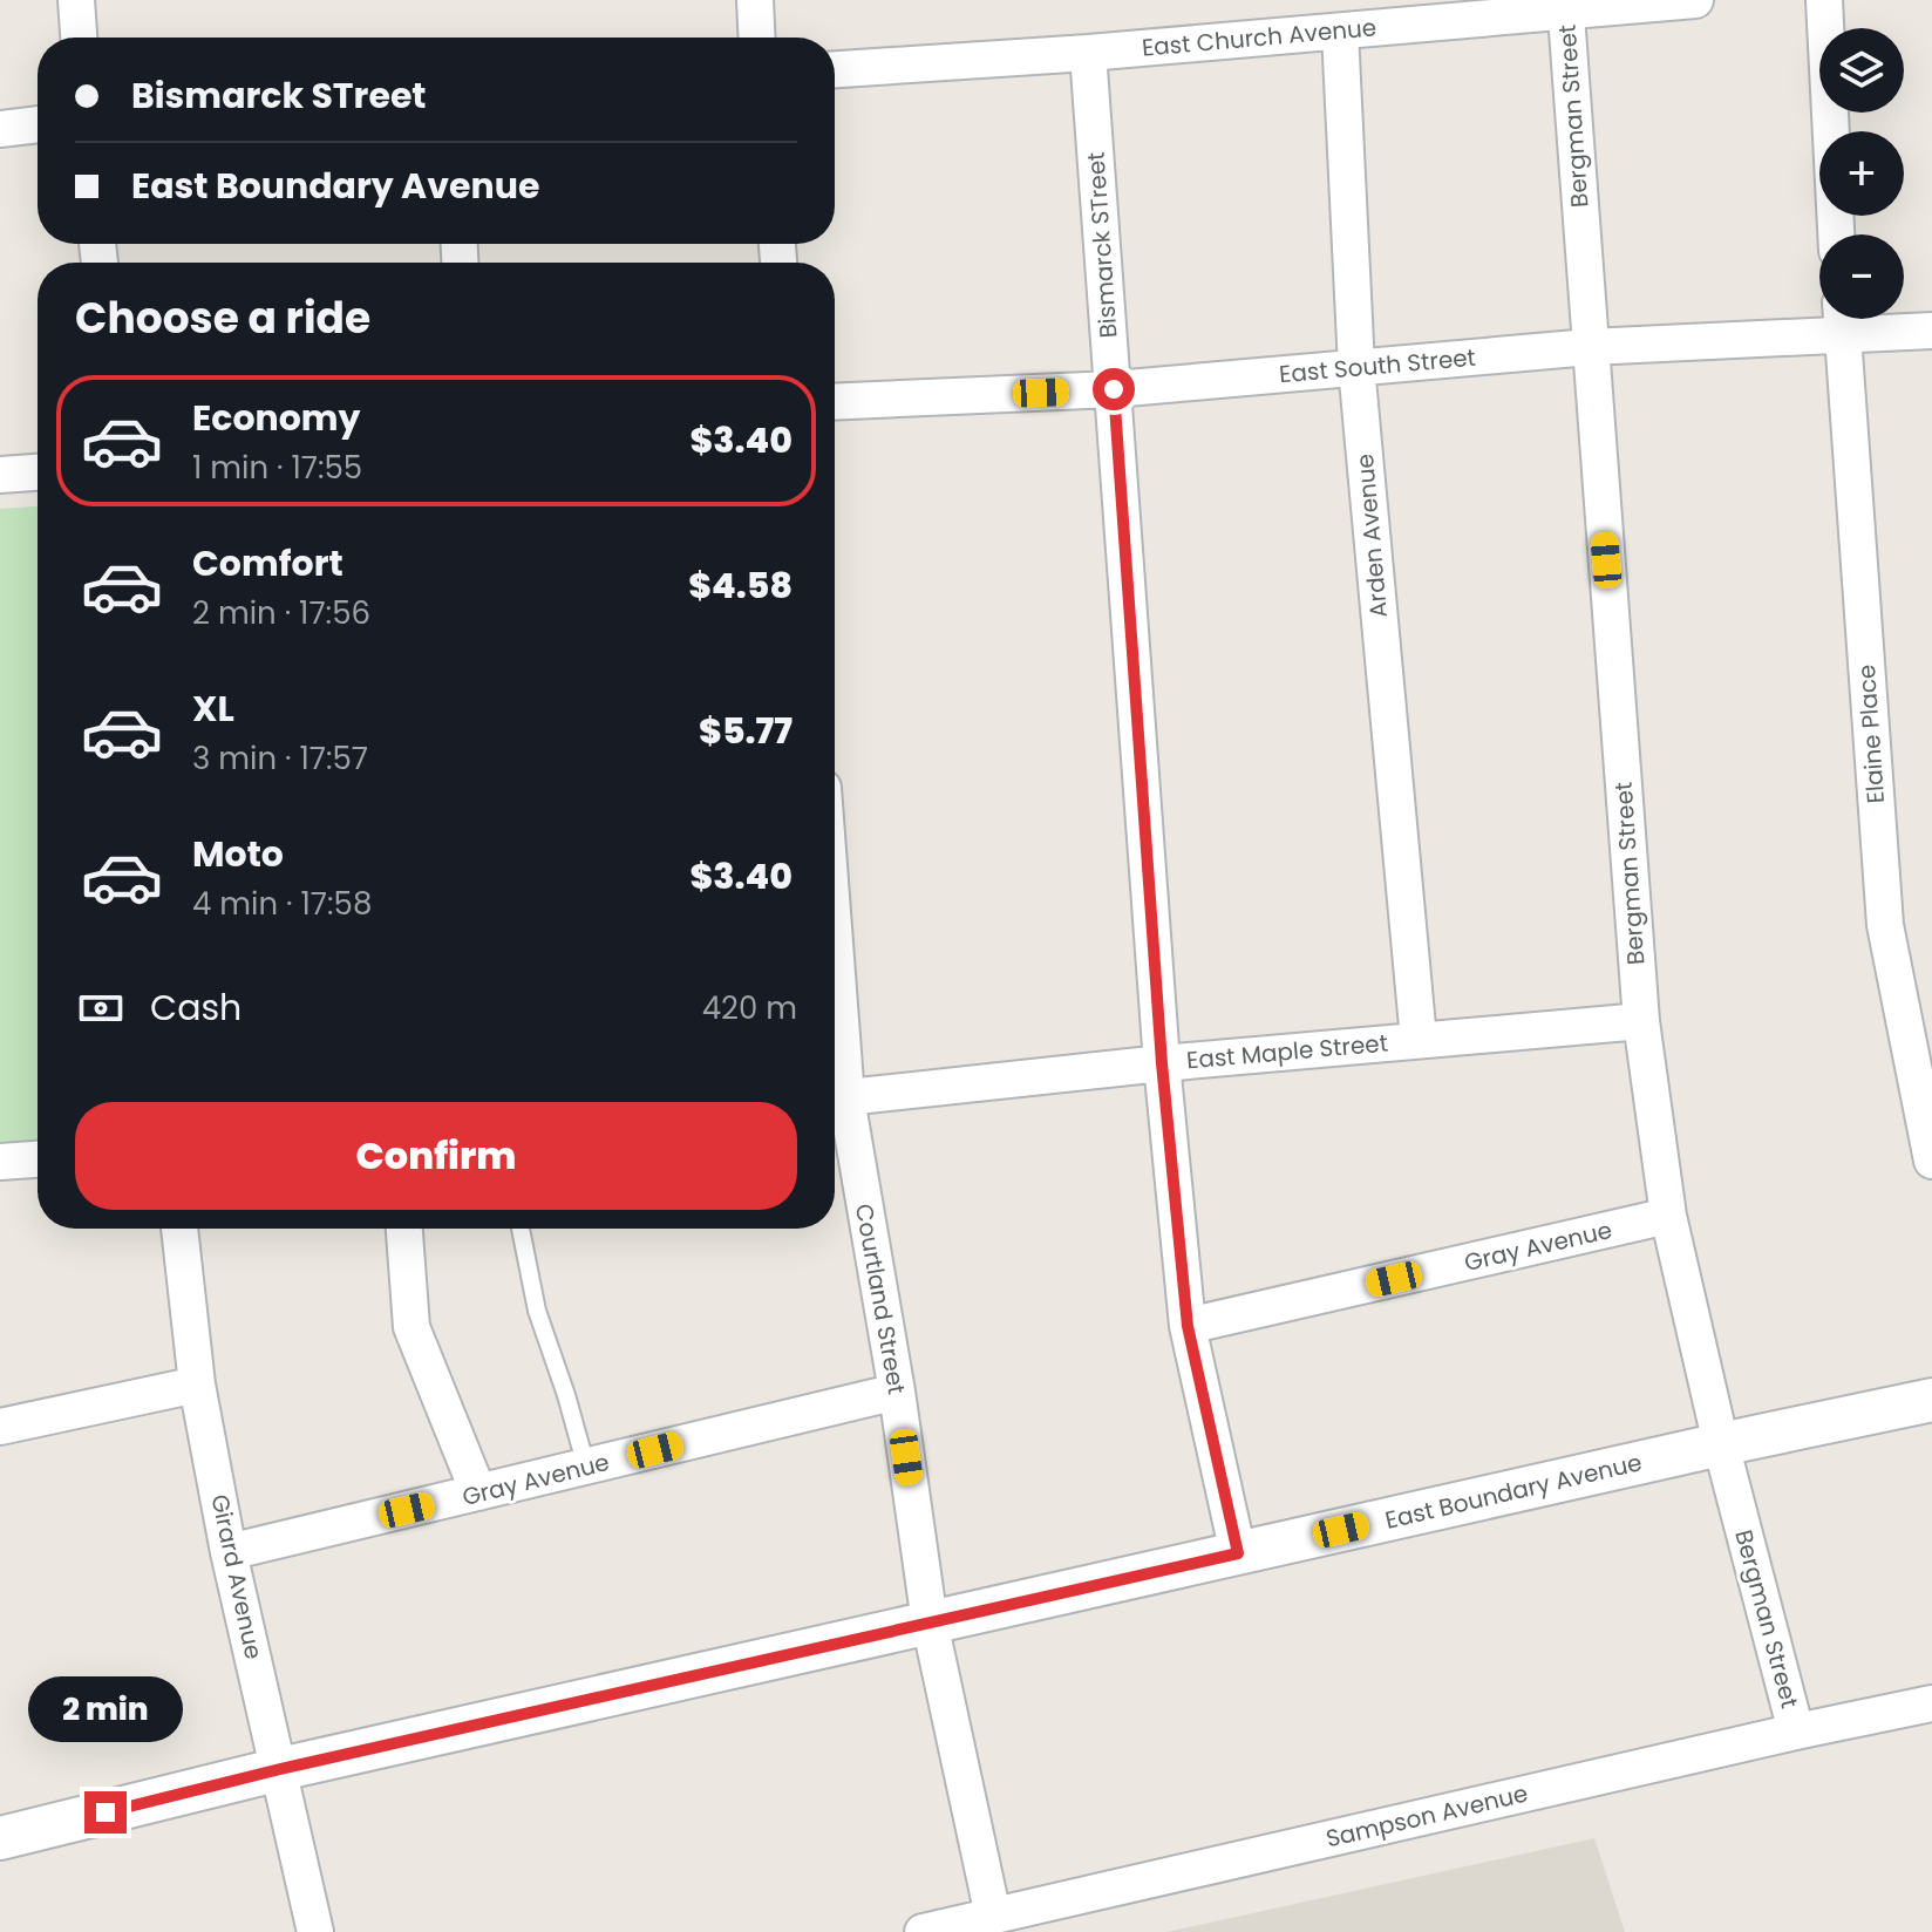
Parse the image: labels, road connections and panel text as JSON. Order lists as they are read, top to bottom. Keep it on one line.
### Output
{"streets":{"street":["East Church Avenue","Bergman Street","Bismarck STreet","East South Street","Arden Avenue","Elaine Place","East Maple Street","Gray Avenue","Courtland Street","East Boundary Avenue","Girard Avenue","Sampson Avenue"]},"crossings":[["East Church Avenue","Bergman Street"],["East Church Avenue","Bismarck STreet"],["East Church Avenue","Arden Avenue"],["Bergman Street","East South Street"],["Bergman Street","East Maple Street"],["Bergman Street","Gray Avenue"],["Bergman Street","East Boundary Avenue"],["Bergman Street","Sampson Avenue"],["Bismarck STreet","East South Street"],["Bismarck STreet","East Maple Street"],["Bismarck STreet","Gray Avenue"],["Bismarck STreet","East Boundary Avenue"],["East South Street","Arden Avenue"],["East South Street","Elaine Place"],["Arden Avenue","East Maple Street"],["East Maple Street","Courtland Street"],["Gray Avenue","Courtland Street"],["Gray Avenue","Girard Avenue"],["Courtland Street","East Boundary Avenue"],["Courtland Street","Sampson Avenue"],["East Boundary Avenue","Girard Avenue"]],"page":{"map_buttons":["+","−"],"banner":["Bismarck STreet","East Boundary Avenue"],"heading":"Choose a ride","list":[{"name":"Economy","note":"1 min · 17:55","value":"$3.40"},{"name":"Comfort","note":"2 min · 17:56","value":"$4.58"},{"name":"XL","note":"3 min · 17:57","value":"$5.77"},{"name":"Moto","note":"4 min · 17:58","value":"$3.40"}],"pay":["Cash","420 m"],"buttons":"Confirm","bubble":"2 min"}}
